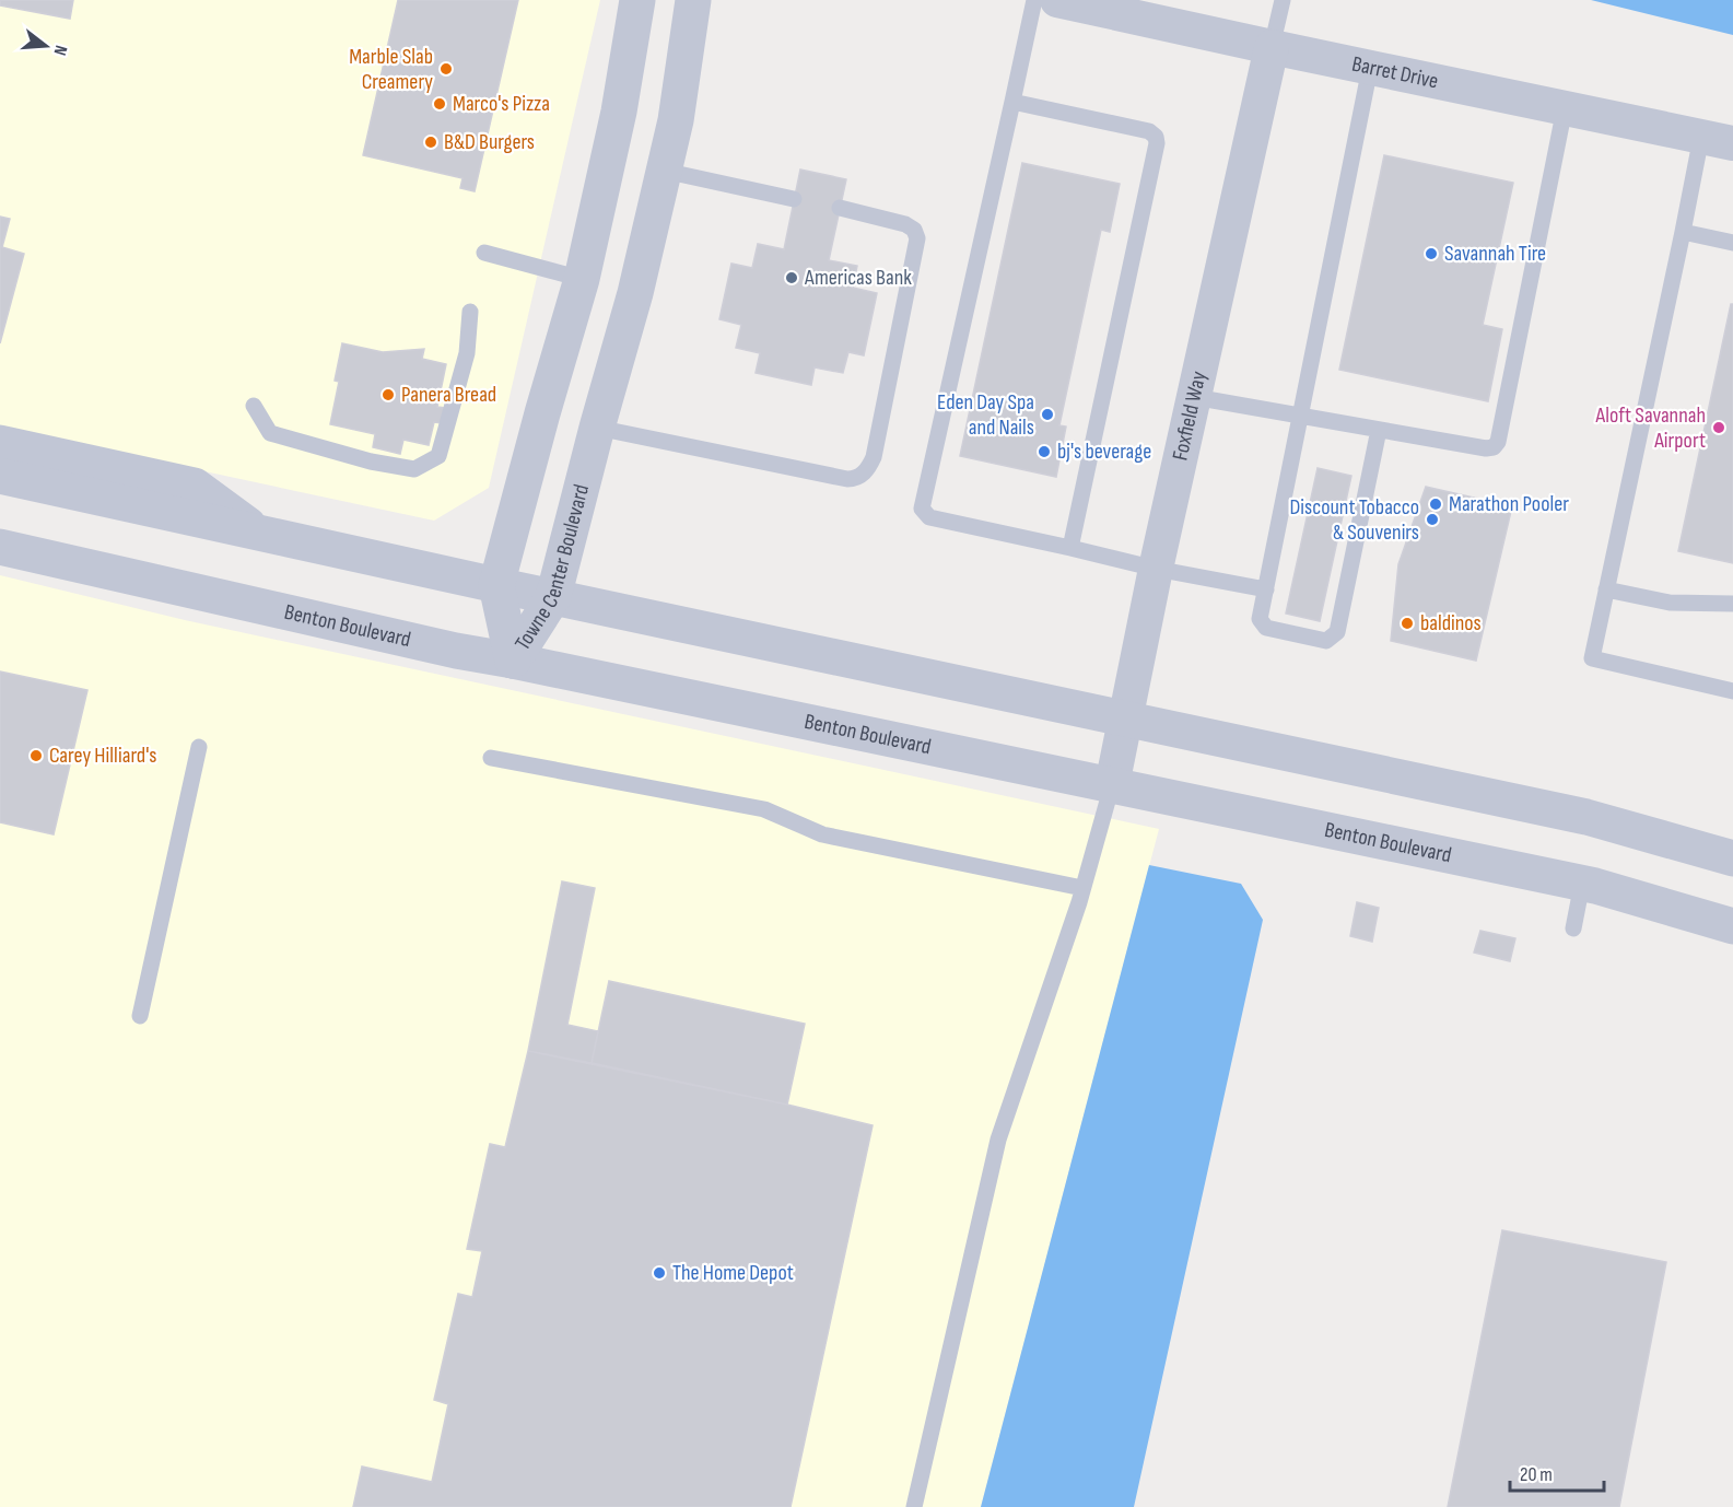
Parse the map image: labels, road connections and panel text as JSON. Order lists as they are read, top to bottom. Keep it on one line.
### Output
{"streets":{"street":["Barret Drive","Foxfield Way","Towne Center Boulevard","Benton Boulevard"]},"crossings":[["Barret Drive","Foxfield Way"],["Foxfield Way","Benton Boulevard"],["Towne Center Boulevard","Benton Boulevard"]],"places":["Marble Slab Creamery","Marco's Pizza","B&D Burgers","Savannah Tire","Americas Bank","Panera Bread","Eden Day Spa and Nails","Aloft Savannah Airport","bj's beverage","Marathon Pooler","Discount Tobacco & Souvenirs","baldinos","Carey Hilliard's","The Home Depot"],"scale_bar":"20 m","north":"right"}
